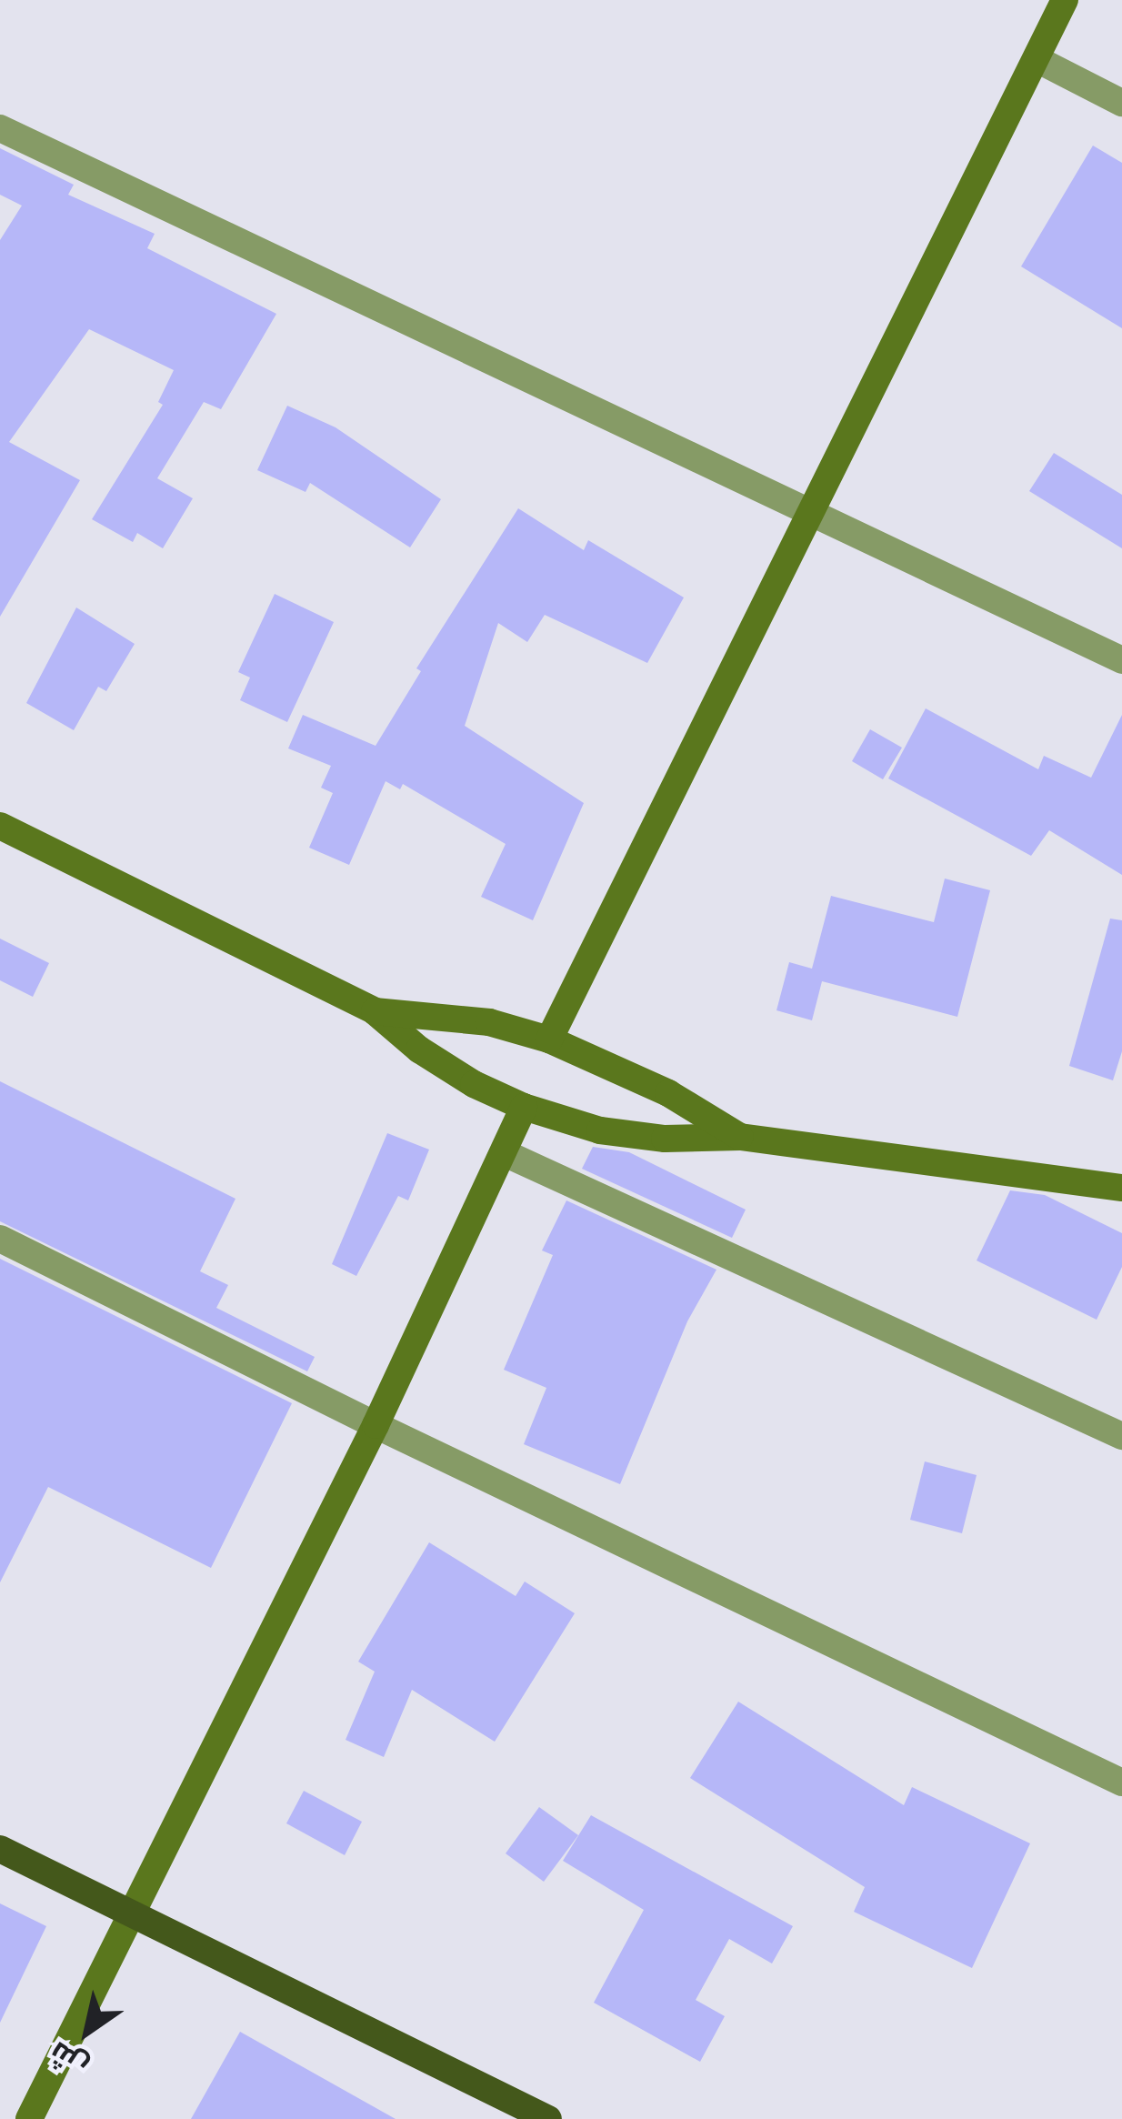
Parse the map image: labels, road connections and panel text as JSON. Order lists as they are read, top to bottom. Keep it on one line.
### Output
{"north":"bottom left"}
